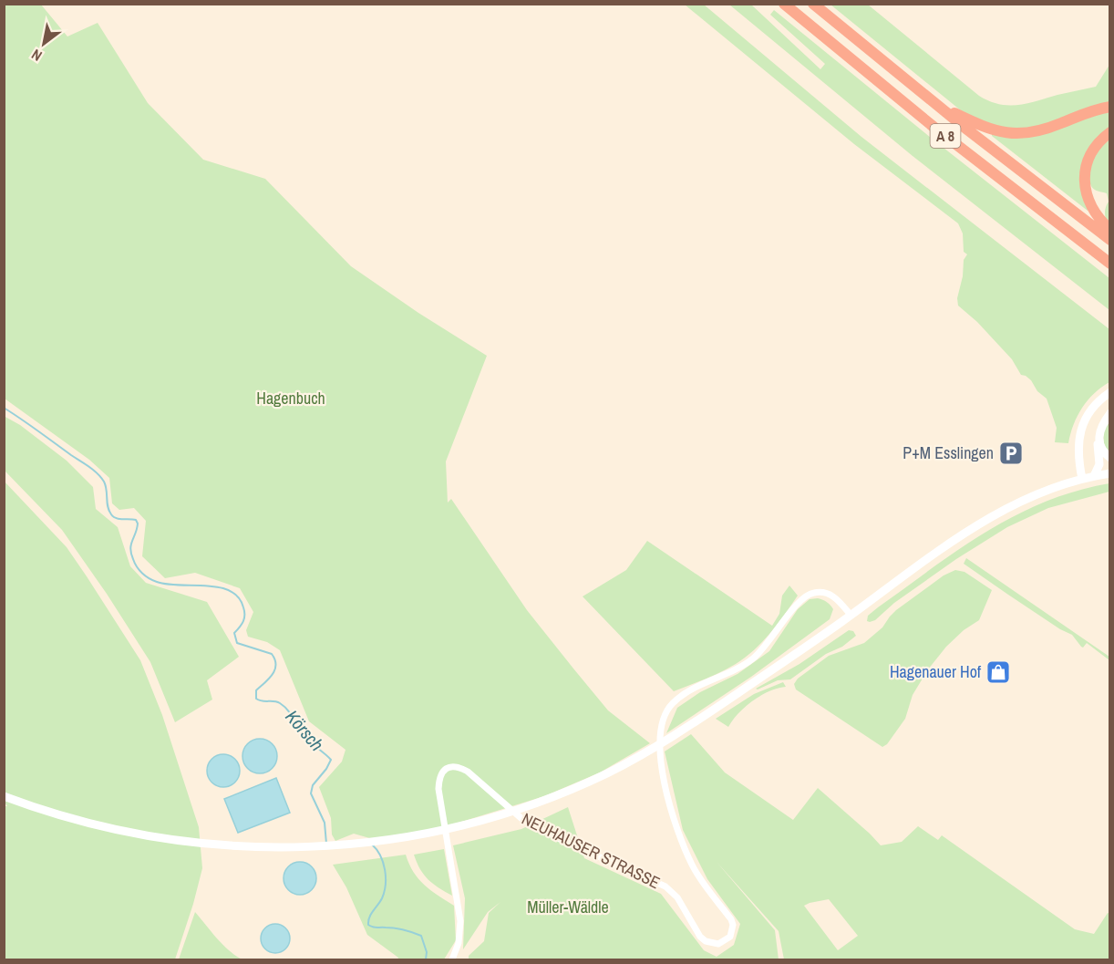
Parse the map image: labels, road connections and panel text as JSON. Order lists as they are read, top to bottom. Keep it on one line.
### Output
{"streets":{"highway":["A 8"],"street":["NEUHAUSER STRASSE"]},"water":["Körsch"],"parks":["Hagenbuch","Müller-Wäldle"],"places":{"parking":["P+M Esslingen"],"shop":["Hagenauer Hof"]},"north":"bottom left"}
